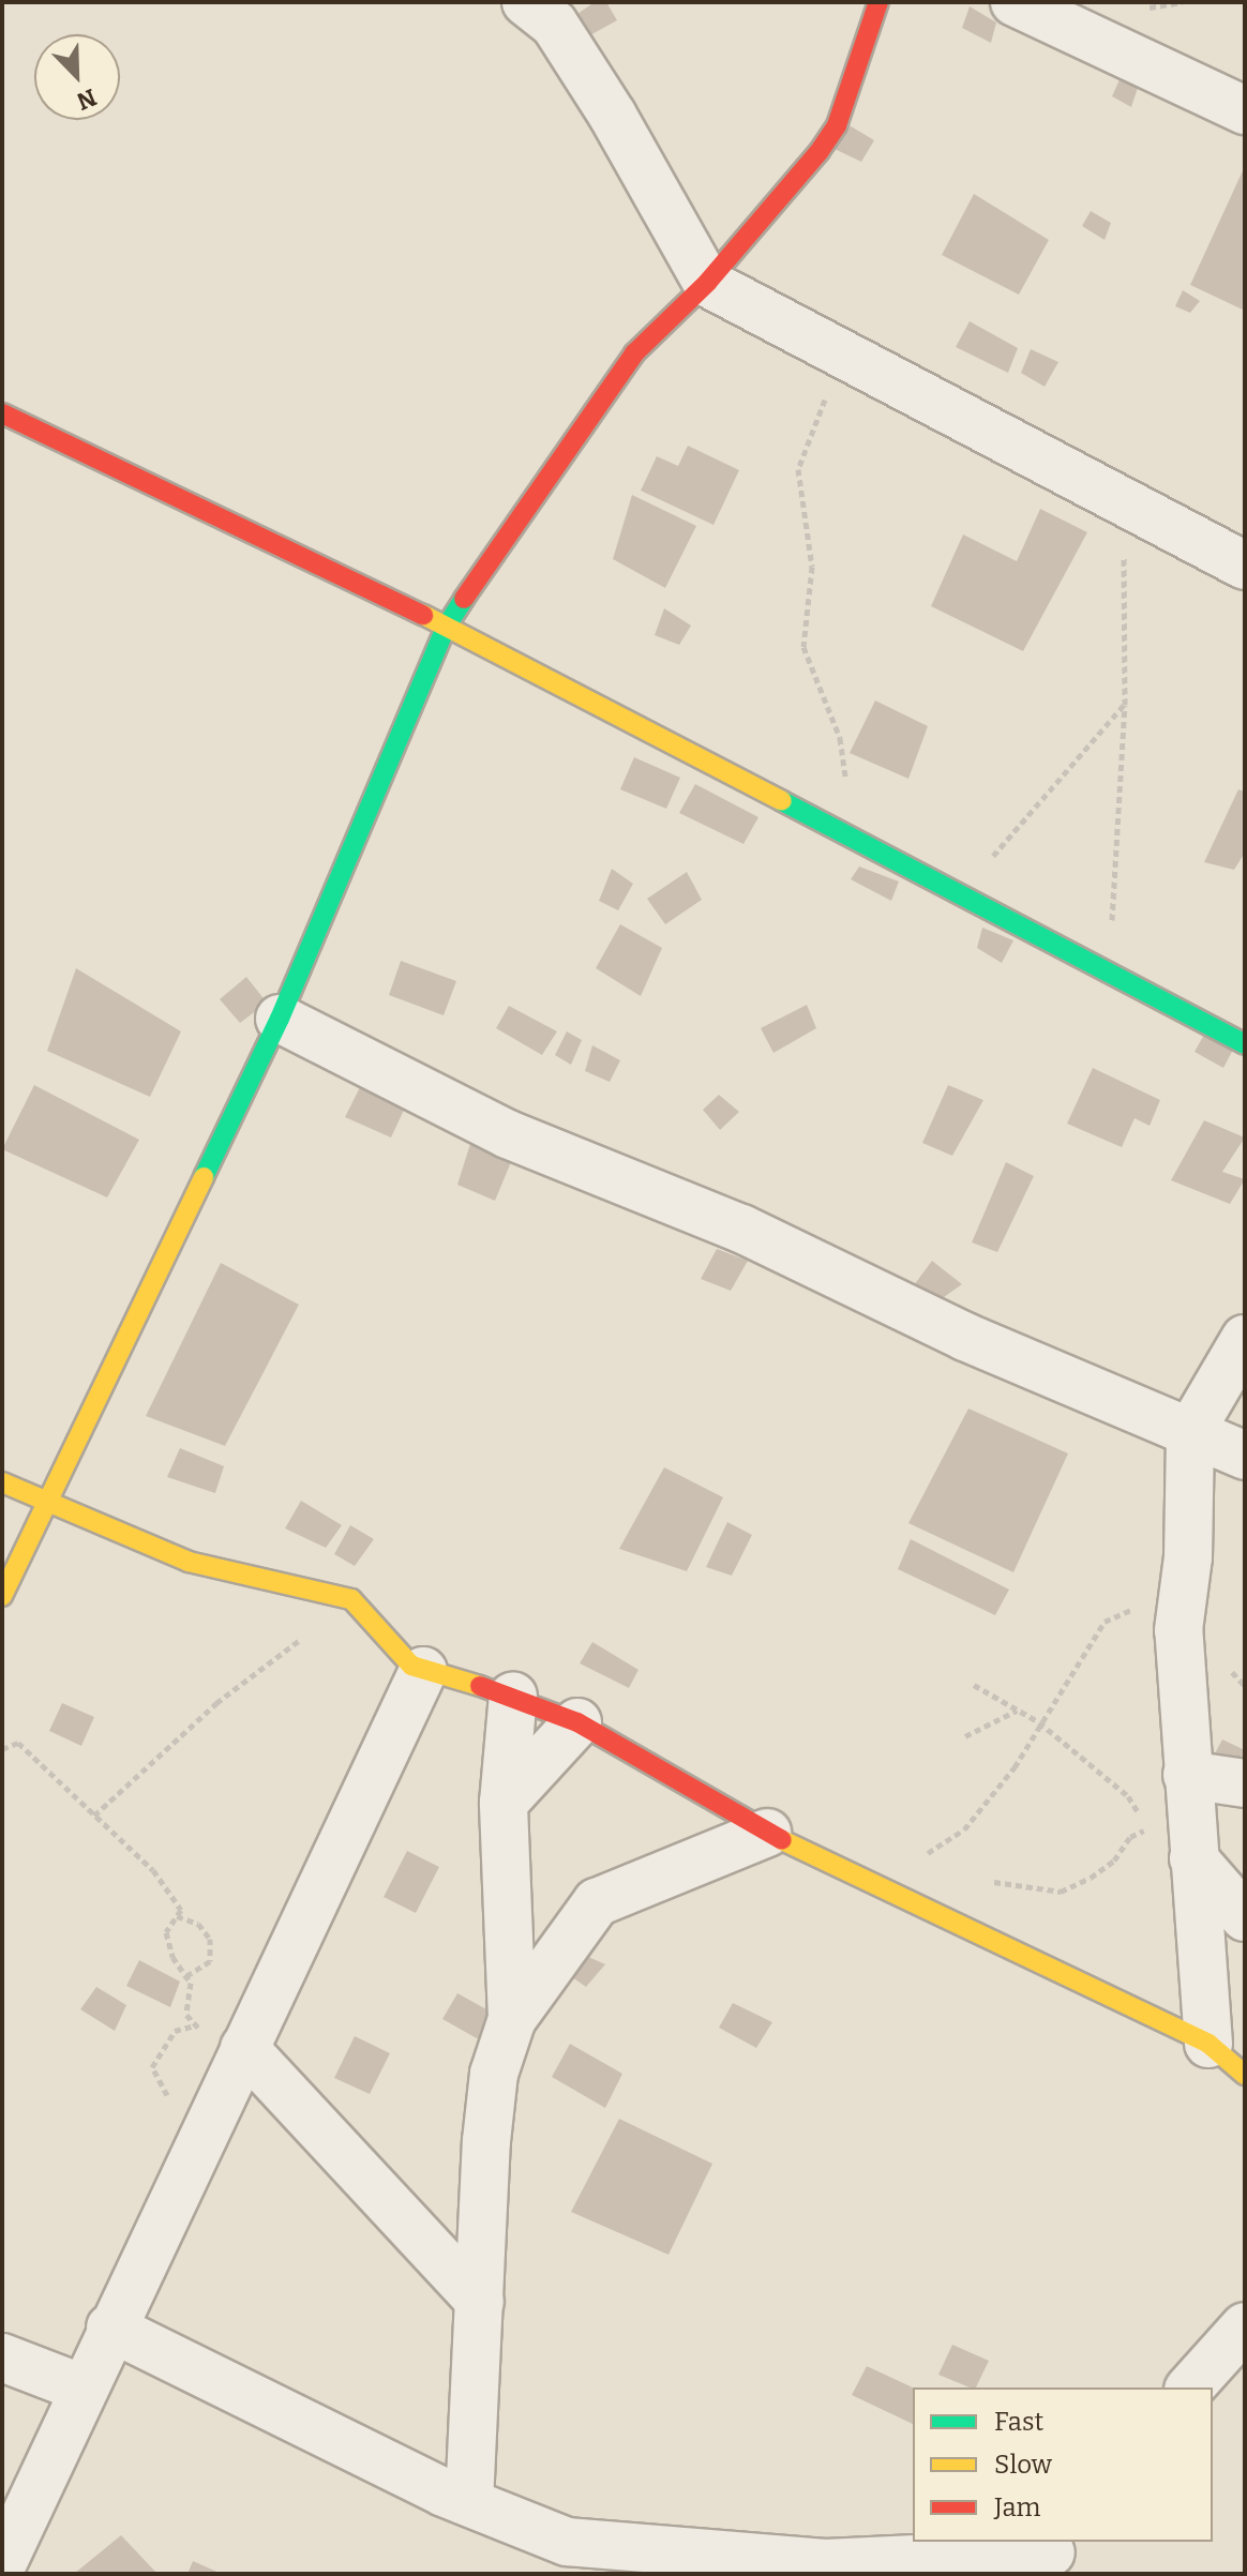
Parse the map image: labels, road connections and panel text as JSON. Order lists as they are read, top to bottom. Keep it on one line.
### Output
{"legend":["Fast","Slow","Jam"],"north":"bottom right"}
